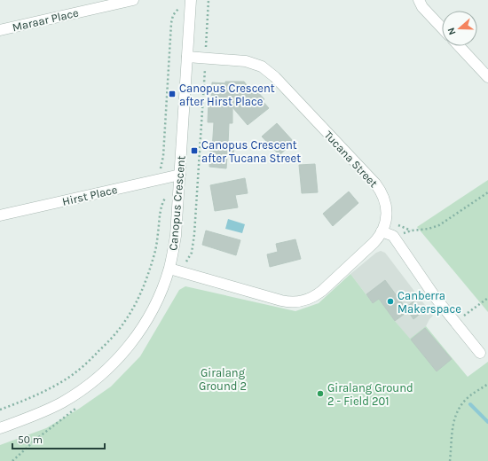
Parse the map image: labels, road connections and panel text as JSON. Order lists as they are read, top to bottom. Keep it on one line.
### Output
{"streets":{"street":["Maraar Place","Tucana Street","Hirst Place","Canopus Crescent"]},"crossings":[["Tucana Street","Canopus Crescent"],["Hirst Place","Canopus Crescent"]],"parks":["Giralang Ground 2"],"places":{"transit":["Canopus Crescent after Hirst Place","Canopus Crescent after Tucana Street"],"other":["Canberra Makerspace","Giralang Ground 2 - Field 201"]},"scale_bar":"50 m","north":"left"}
